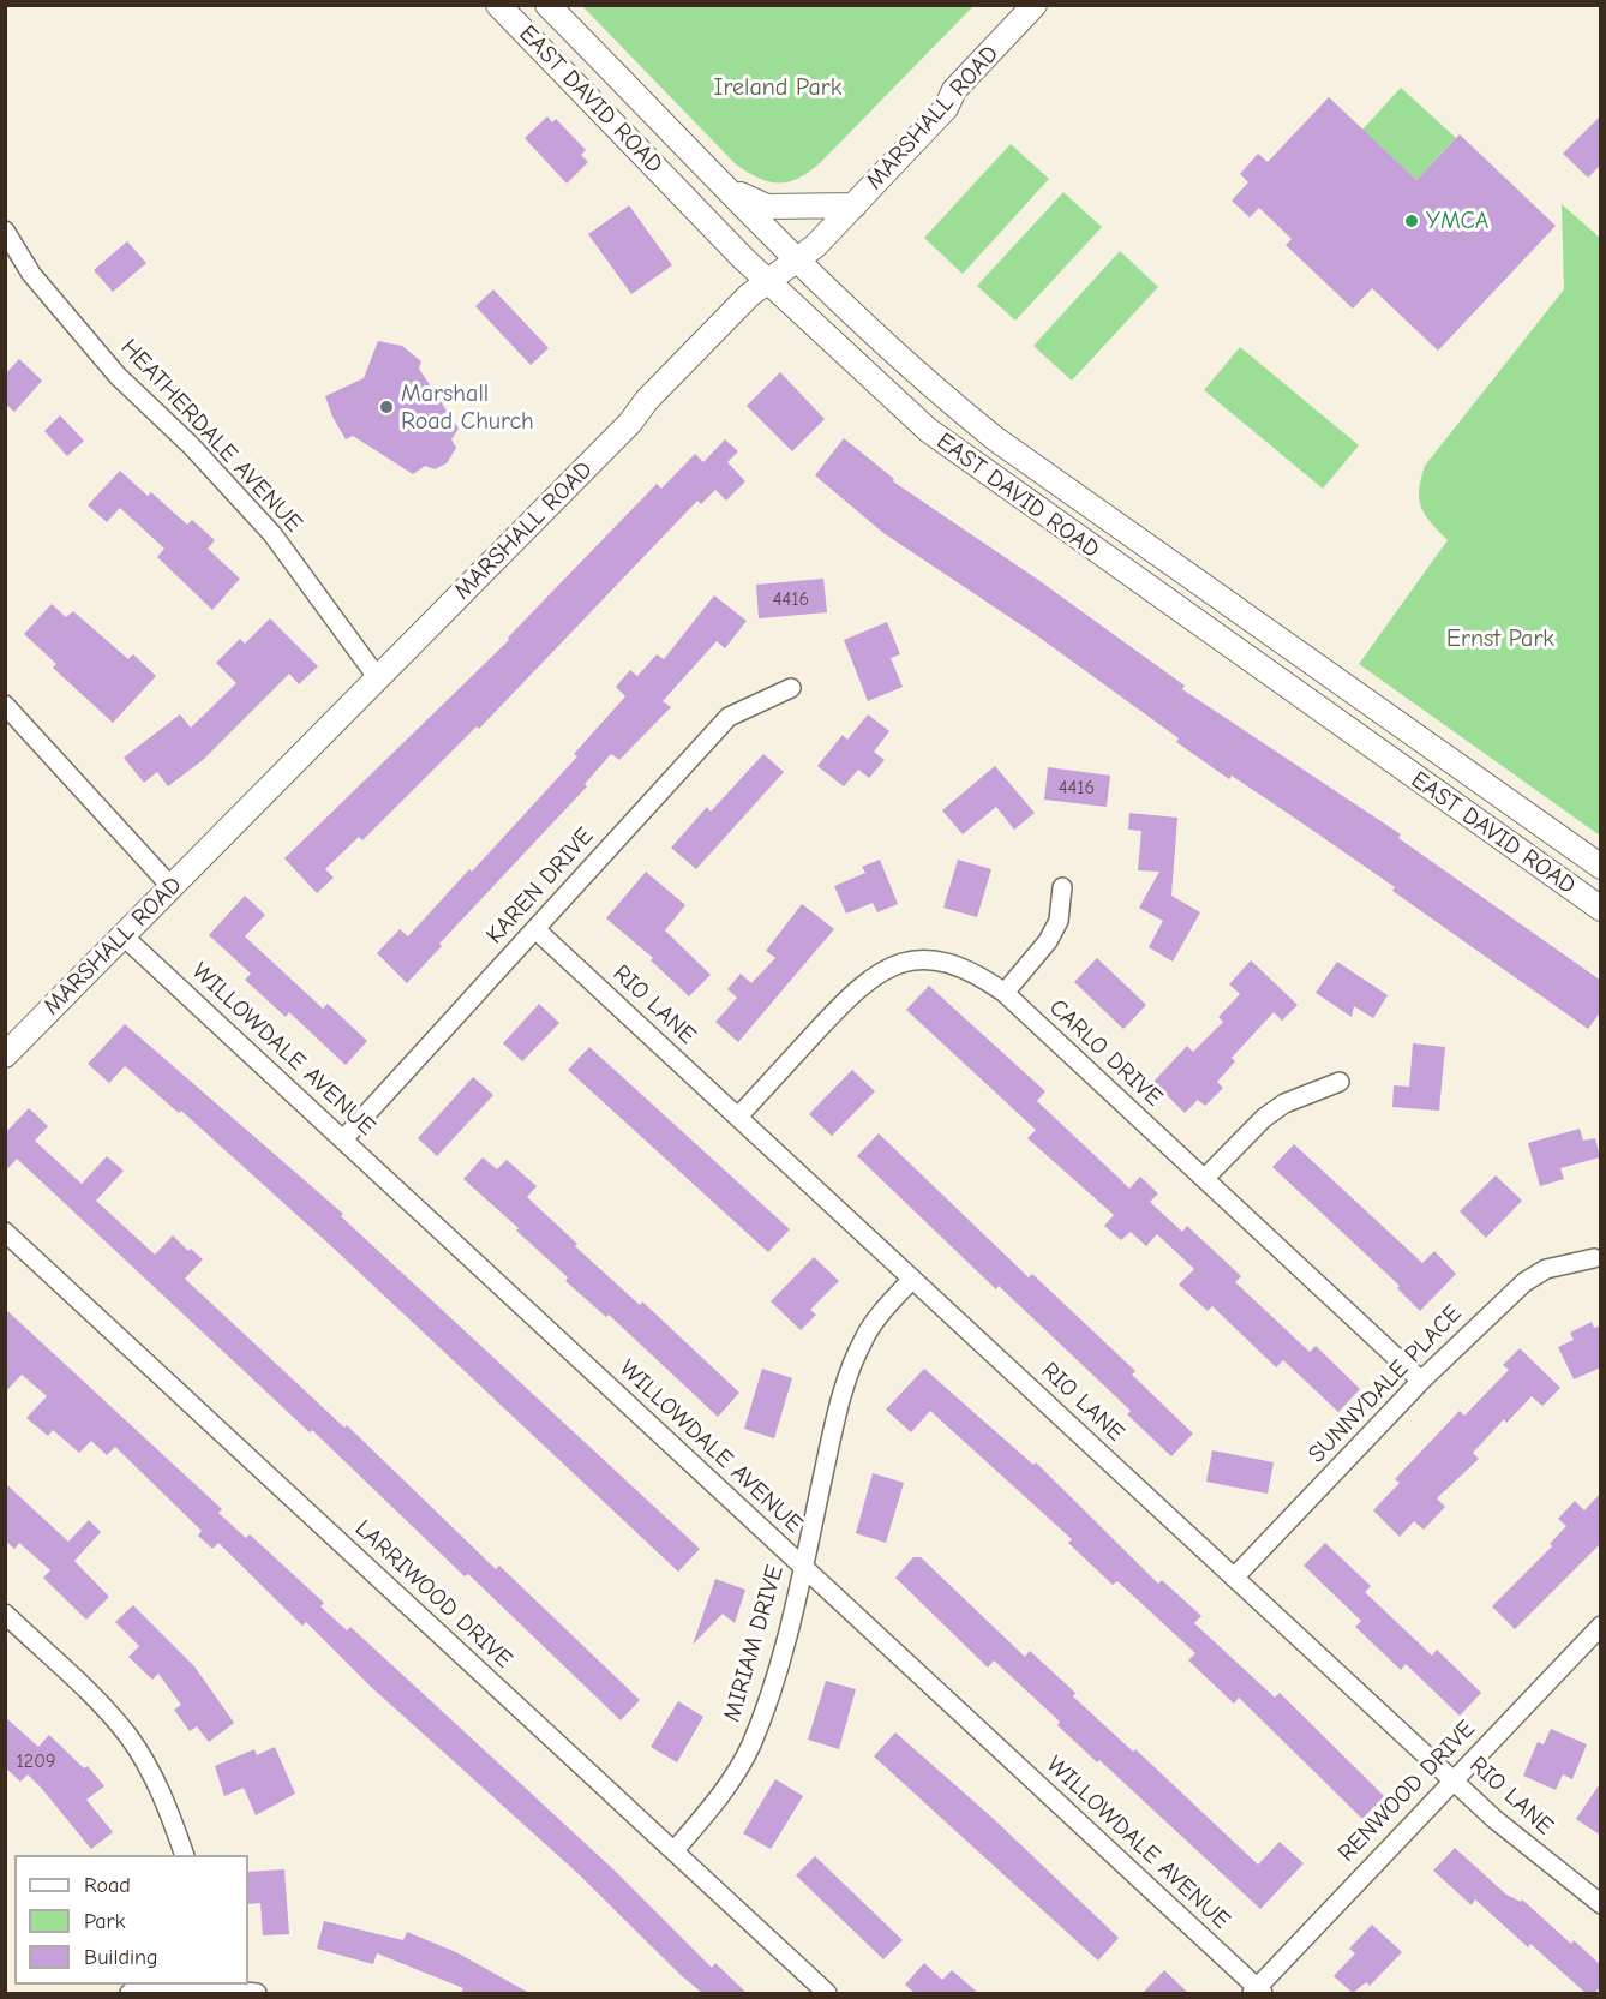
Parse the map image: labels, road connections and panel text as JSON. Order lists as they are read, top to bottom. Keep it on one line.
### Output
{"streets":{"street":["EAST DAVID ROAD","MARSHALL ROAD","HEATHERDALE AVENUE","KAREN DRIVE","RIO LANE","WILLOWDALE AVENUE","CARLO DRIVE","SUNNYDALE PLACE","LARRIWOOD DRIVE","MIRIAM DRIVE","RENWOOD DRIVE"]},"crossings":[["EAST DAVID ROAD","MARSHALL ROAD"],["MARSHALL ROAD","HEATHERDALE AVENUE"],["MARSHALL ROAD","WILLOWDALE AVENUE"],["KAREN DRIVE","RIO LANE"],["KAREN DRIVE","WILLOWDALE AVENUE"],["RIO LANE","CARLO DRIVE"],["RIO LANE","SUNNYDALE PLACE"],["RIO LANE","MIRIAM DRIVE"],["RIO LANE","RENWOOD DRIVE"],["WILLOWDALE AVENUE","MIRIAM DRIVE"],["WILLOWDALE AVENUE","RENWOOD DRIVE"],["CARLO DRIVE","SUNNYDALE PLACE"],["LARRIWOOD DRIVE","MIRIAM DRIVE"]],"parks":["Ireland Park","Ernst Park"],"places":["YMCA","Marshall Road Church"],"house_numbers":["4416","4416","1209"],"legend":["Road","Park","Building"]}
